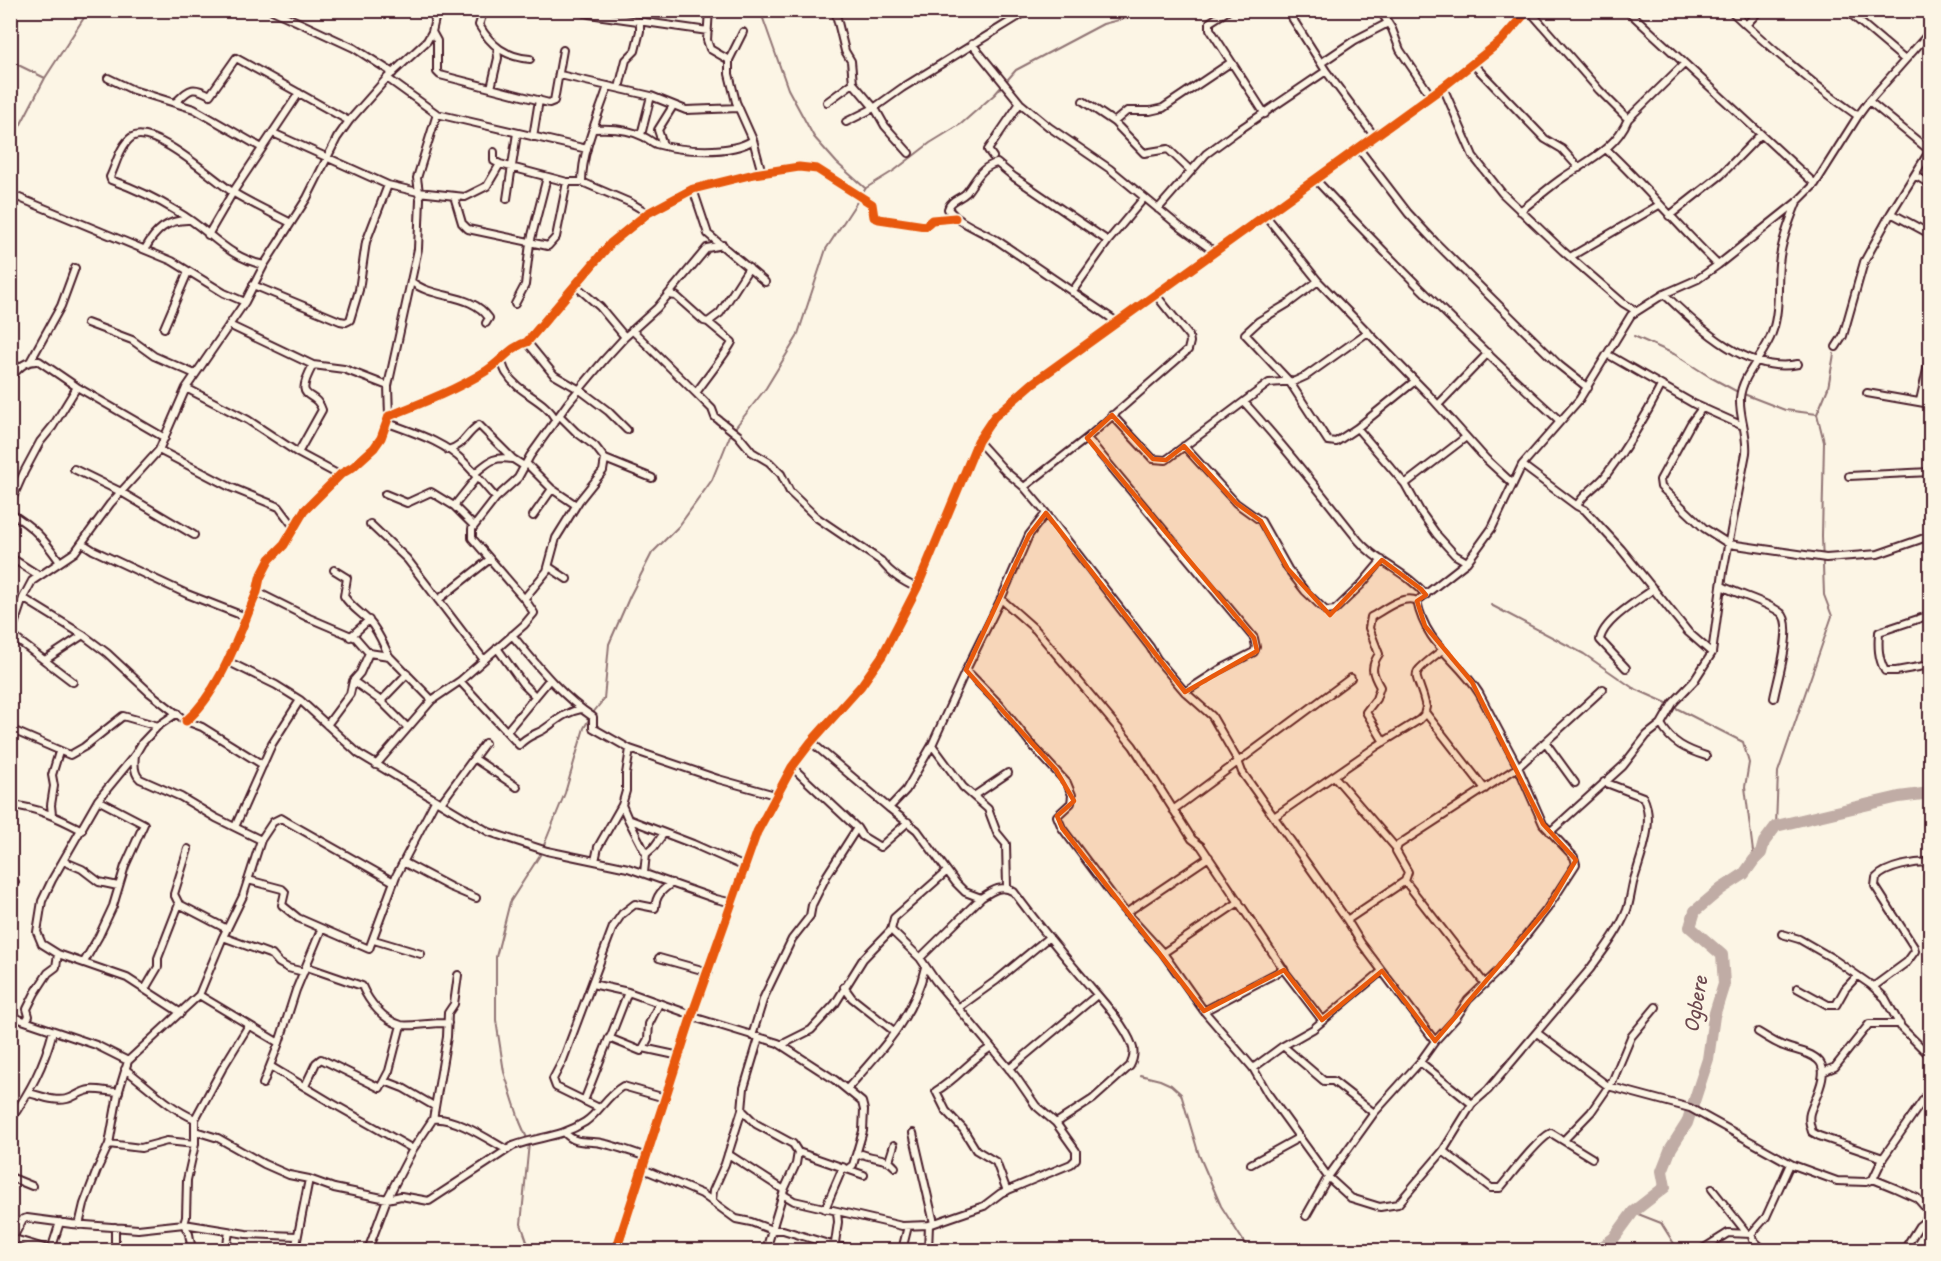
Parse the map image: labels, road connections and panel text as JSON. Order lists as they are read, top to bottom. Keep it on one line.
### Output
{"water":["Ogbere"]}
